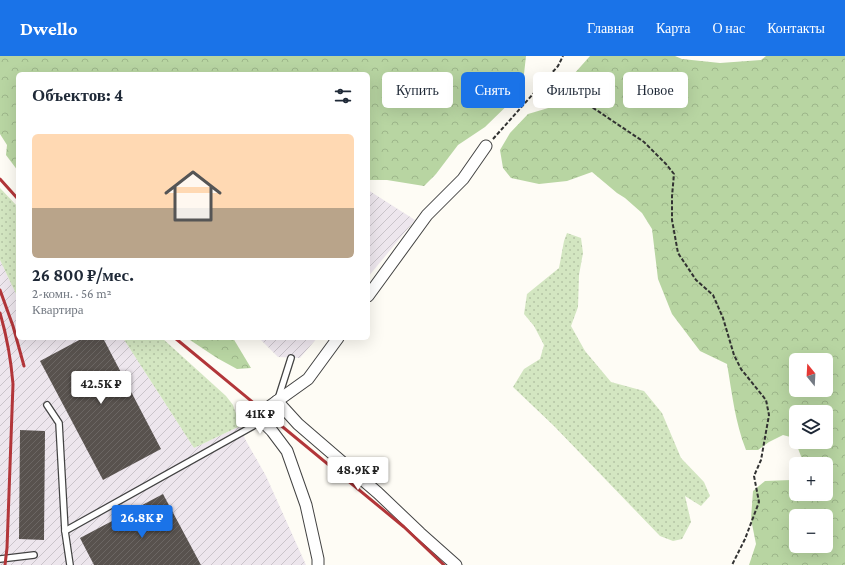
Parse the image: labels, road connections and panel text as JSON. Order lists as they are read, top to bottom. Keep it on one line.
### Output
{"north":"top","page":{"header":"Dwello","nav":["Главная","Карта","О нас","Контакты"],"chip":["Купить","Снять","Фильтры","Новое"],"heading":"Объектов: 4","list":[{"name":"26 800 ₽/мес.","note":"2-комн. · 56 m² · Квартира"}],"map_buttons":["+","−"],"price":["42.5K ₽","41K ₽","48.9K ₽","26.8K ₽"]}}
